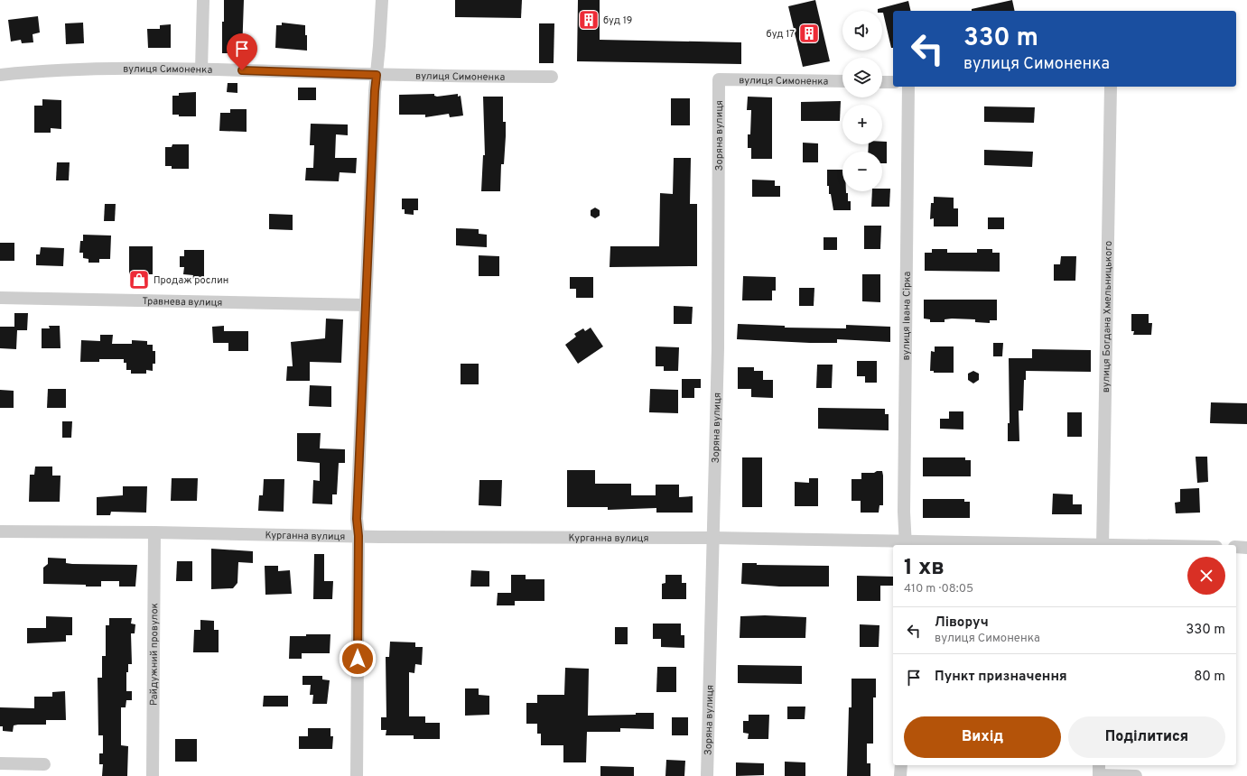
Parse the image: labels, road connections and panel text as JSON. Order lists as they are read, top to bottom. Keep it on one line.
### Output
{"streets":{"street":["вулиця Симоненка","Зоряна вулиця","Травнева вулиця","вулиця Івана Сірка","вулиця Богдана Хмельницького","Курганна вулиця","Райдужний провулок"]},"crossings":[["вулиця Симоненка","Зоряна вулиця"],["Зоряна вулиця","Курганна вулиця"],["вулиця Івана Сірка","Курганна вулиця"],["Курганна вулиця","Райдужний провулок"]],"places":{"building":["буд 19","буд 17"],"shop":["Продаж рослин"]},"page":{"map_buttons":["+","−"],"turn":["330 m","вулиця Симоненка"],"heading":["1 хв","410 m · 08:05"],"list":[{"name":"Ліворуч","note":"вулиця Симоненка","value":"330 m"},{"name":"Пункт призначення","value":"80 m"}],"buttons":["Вихід","Поділитися"]}}
